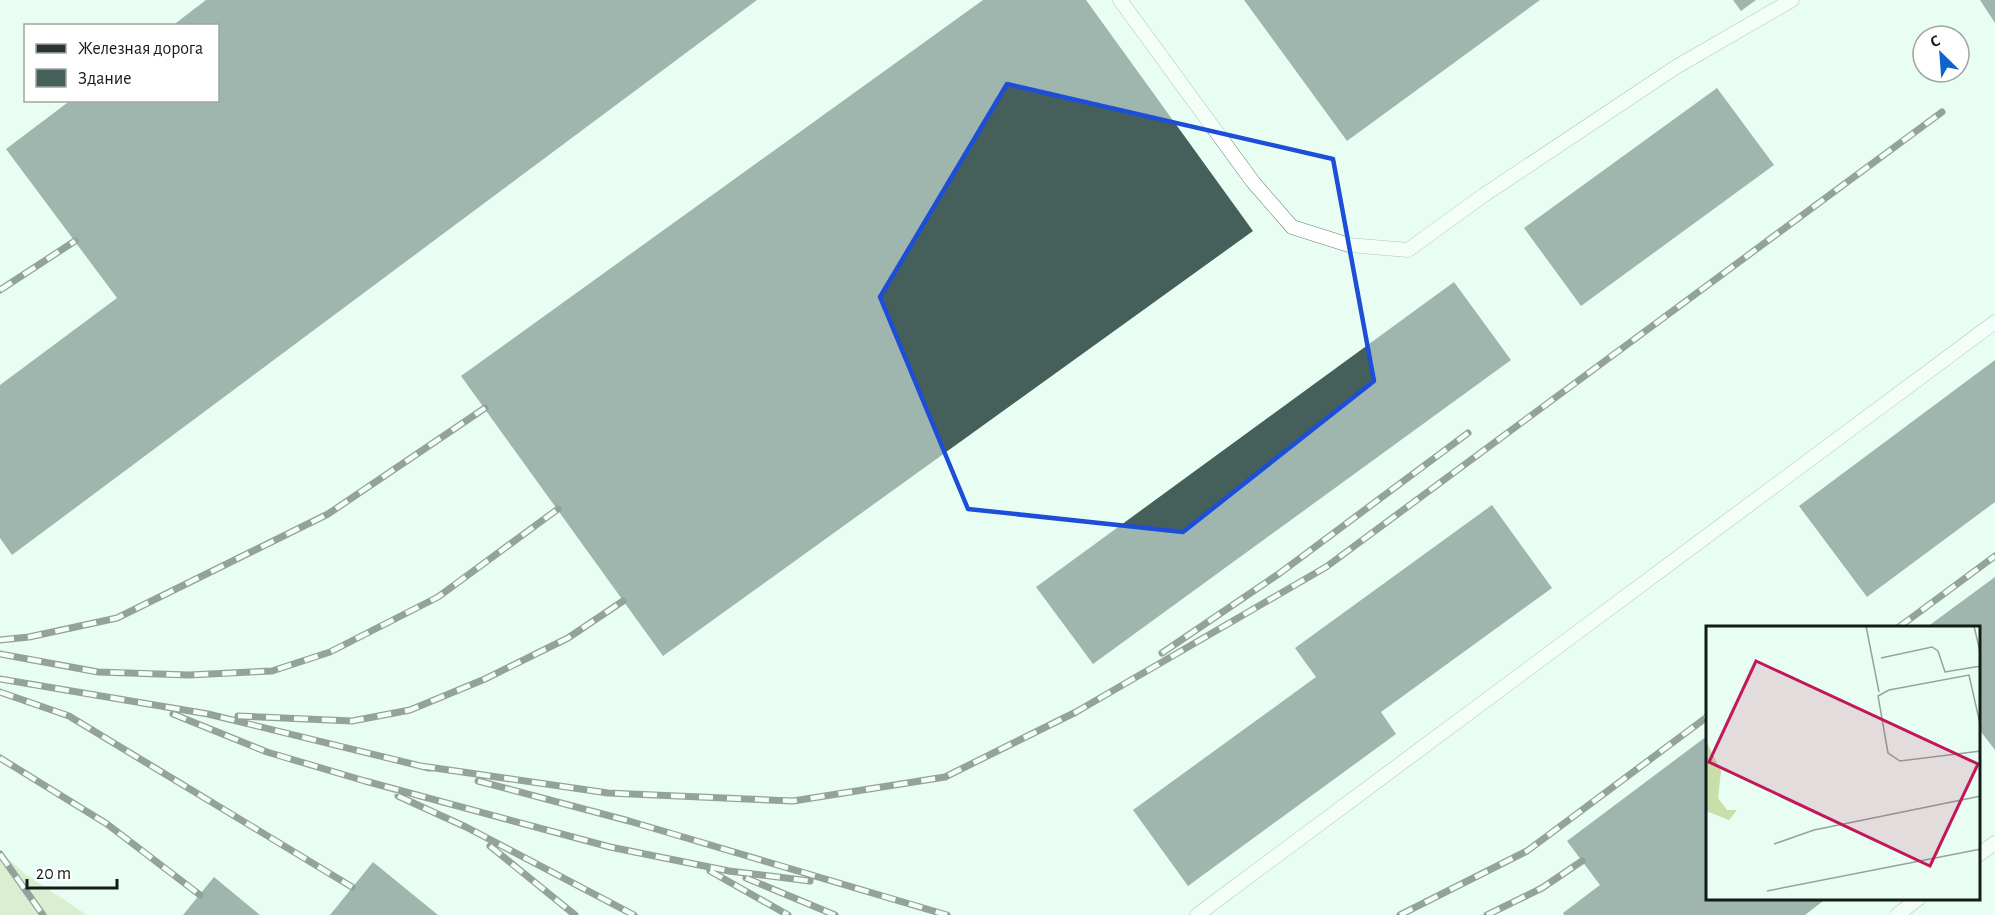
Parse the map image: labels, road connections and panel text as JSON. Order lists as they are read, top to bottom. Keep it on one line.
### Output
{"legend":["Железная дорога","Здание"],"scale_bar":"20 m","north":"top left"}
